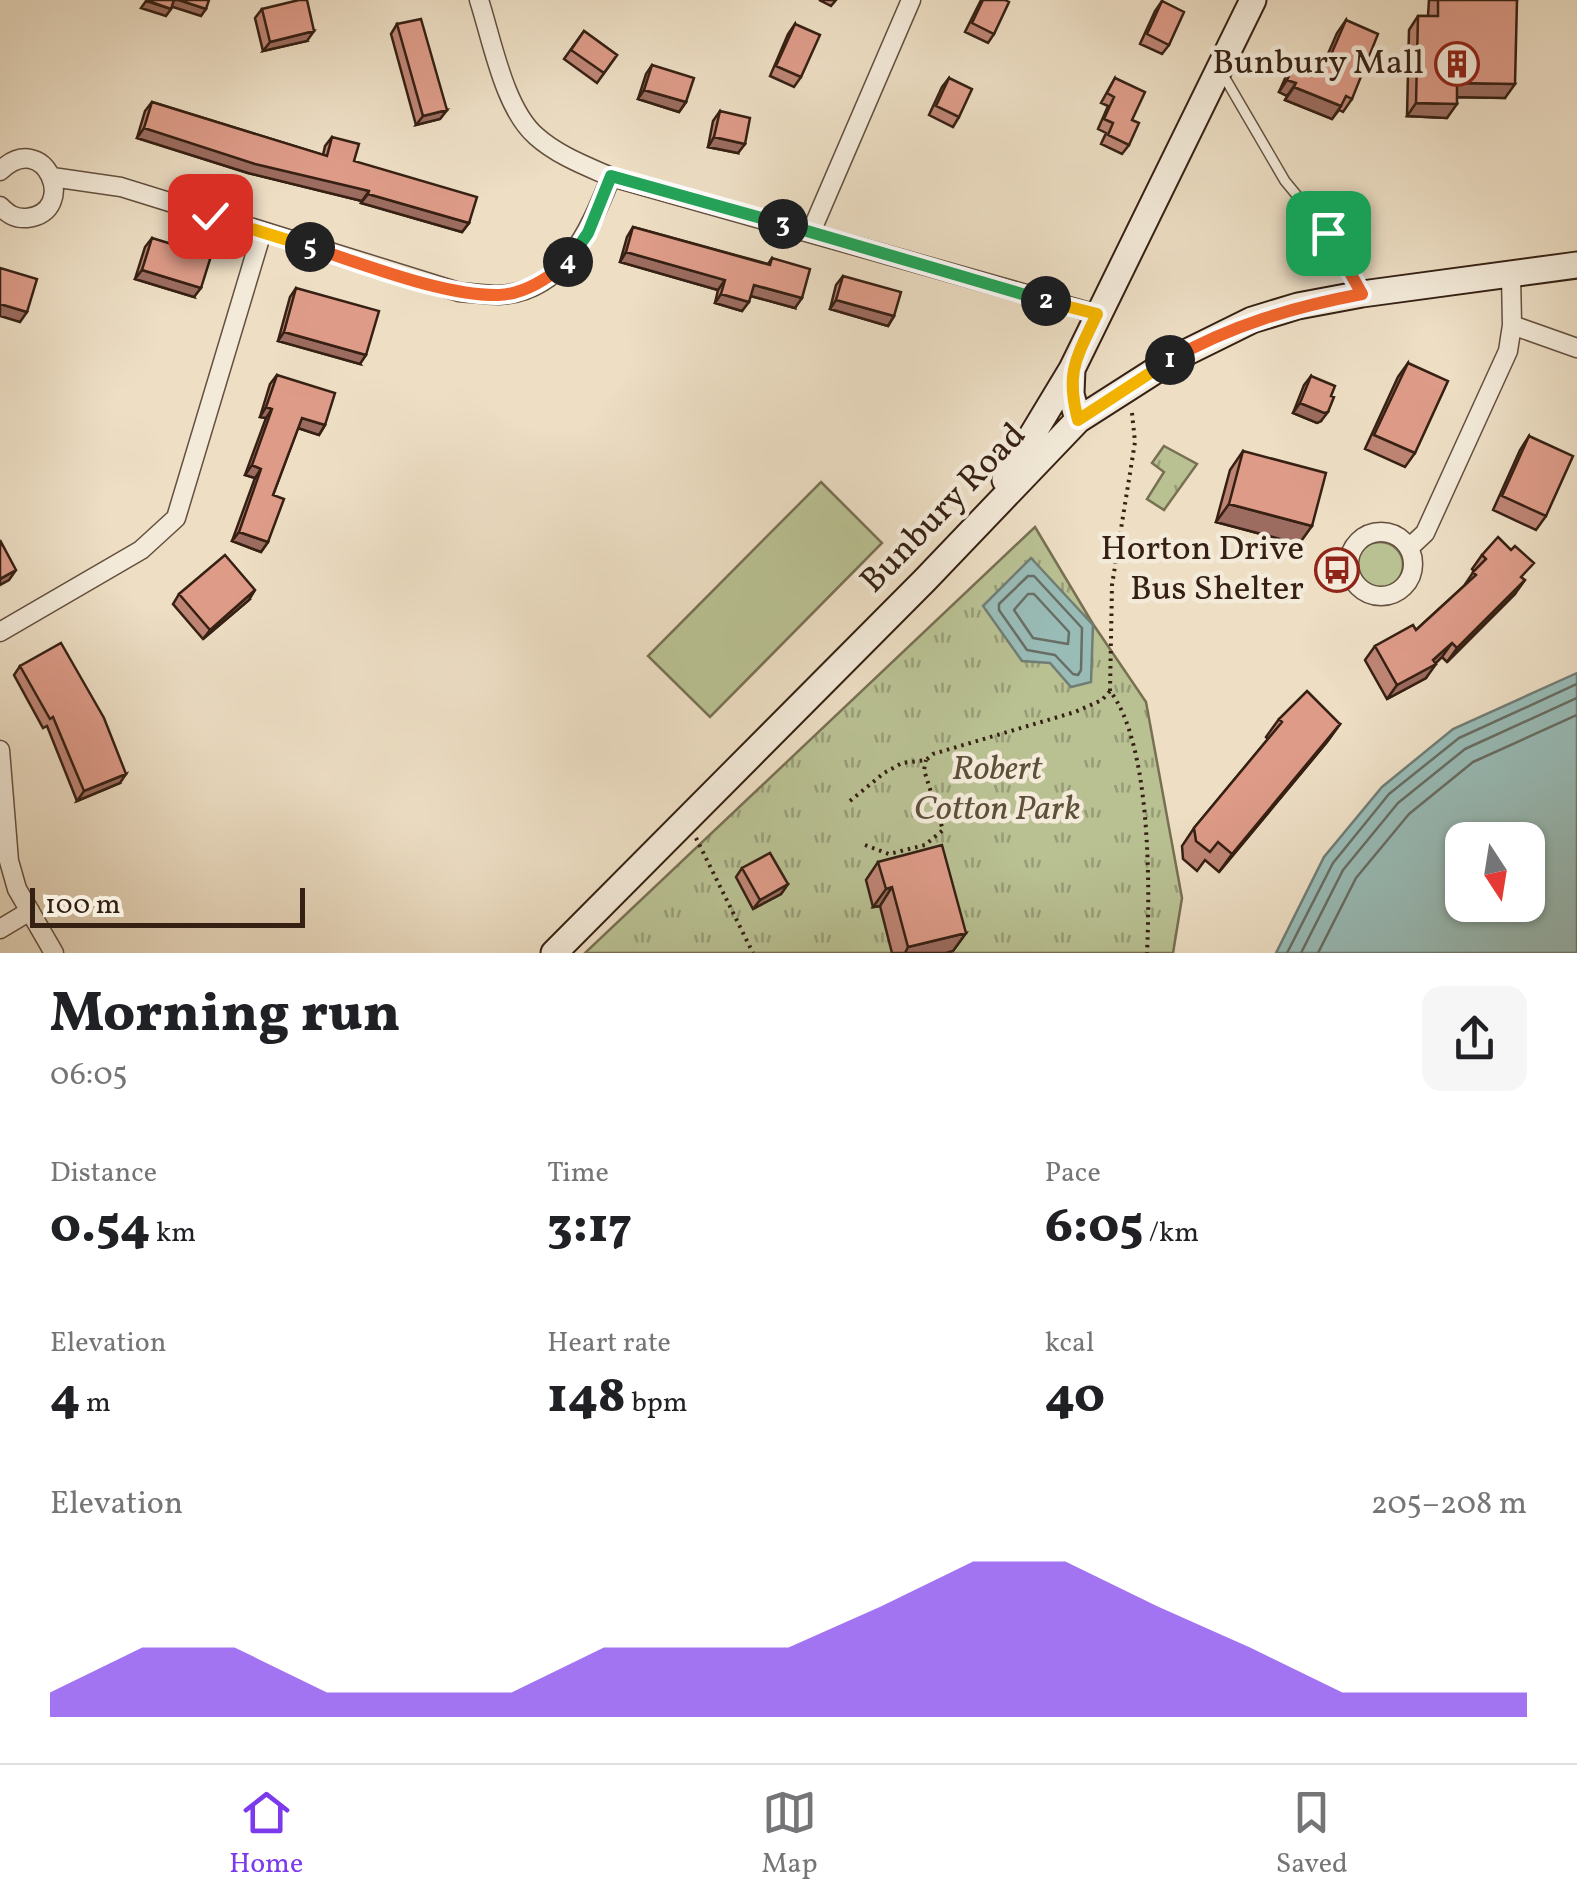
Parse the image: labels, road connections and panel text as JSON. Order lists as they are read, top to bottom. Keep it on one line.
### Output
{"streets":{"main road":["Bunbury Road"]},"parks":["Robert Cotton Park"],"places":{"building":["Bunbury Mall"],"bus stop":["Horton Drive Bus Shelter"]},"scale_bar":"100 m","north":"bottom","page":{"pins":["3","5","4","2","1"],"scale":"100 m","heading":["Morning run","06:05"],"stats":[["Distance","0.54 km"],["Time","3:17"],["Pace","6:05 /km"],["Elevation","4 m"],["Heart rate","148 bpm"],["kcal","40"]],"chart":["Elevation","205–208 m"],"tabs":["Home","Map","Saved"]}}
